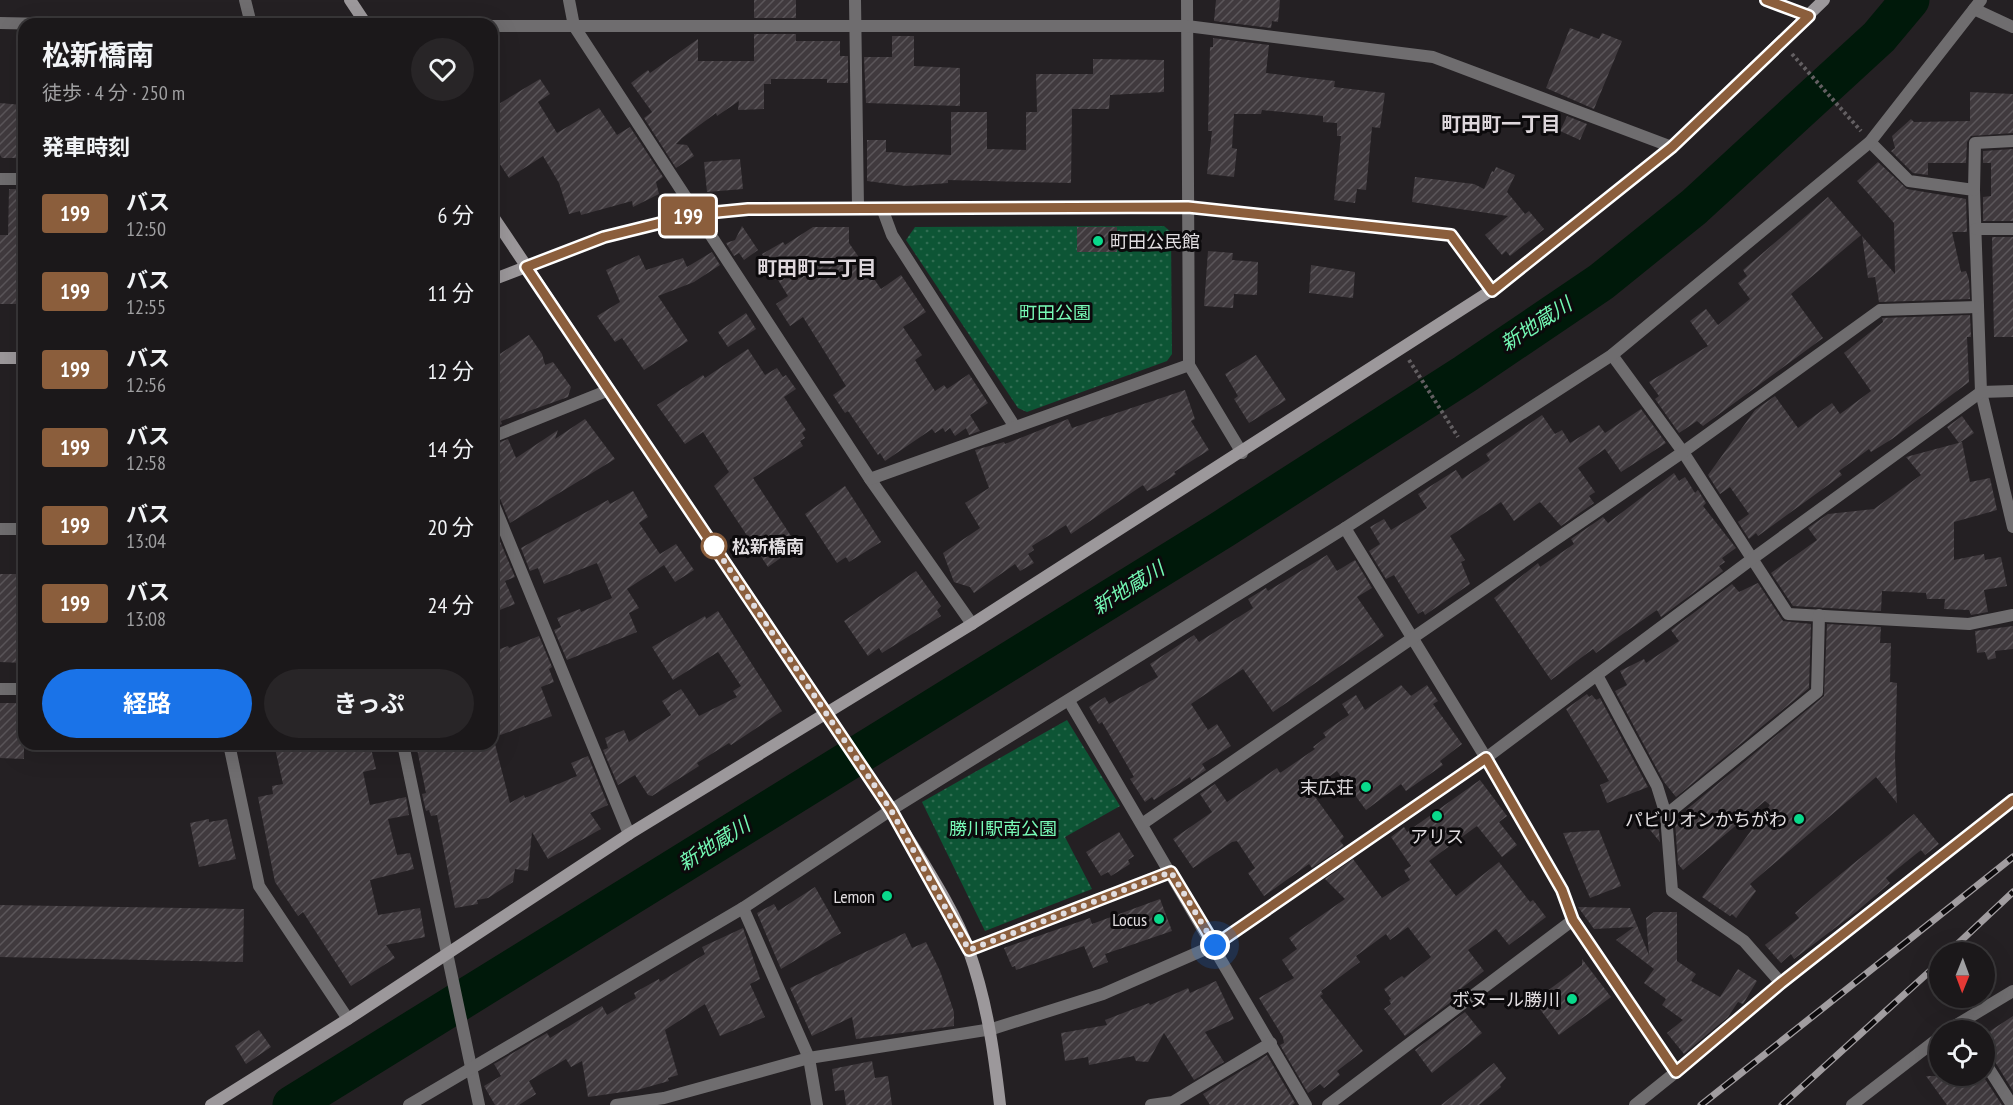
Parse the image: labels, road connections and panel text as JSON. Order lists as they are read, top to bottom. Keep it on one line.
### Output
{"districts":["町田町一丁目","町田町二丁目"],"water":["新地蔵川"],"parks":["町田公園","勝川駅南公園"],"places":["町田公民館","松新橋南","末広荘","アリス","パビリオンかちがわ","Lemon","Locus","ボヌール勝川"],"lines":["bus line 199"],"north":"bottom","page":{"on_map":"199","heading":[["松新橋南","徒歩 · 4 分 · 250 m"],"発車時刻"],"list":[{"mark":"199","name":"バス","note":"12:50","value":"6 分"},{"mark":"199","name":"バス","note":"12:55","value":"11 分"},{"mark":"199","name":"バス","note":"12:56","value":"12 分"},{"mark":"199","name":"バス","note":"12:58","value":"14 分"},{"mark":"199","name":"バス","note":"13:04","value":"20 分"},{"mark":"199","name":"バス","note":"13:08","value":"24 分"}],"buttons":["経路","きっぷ"]}}
